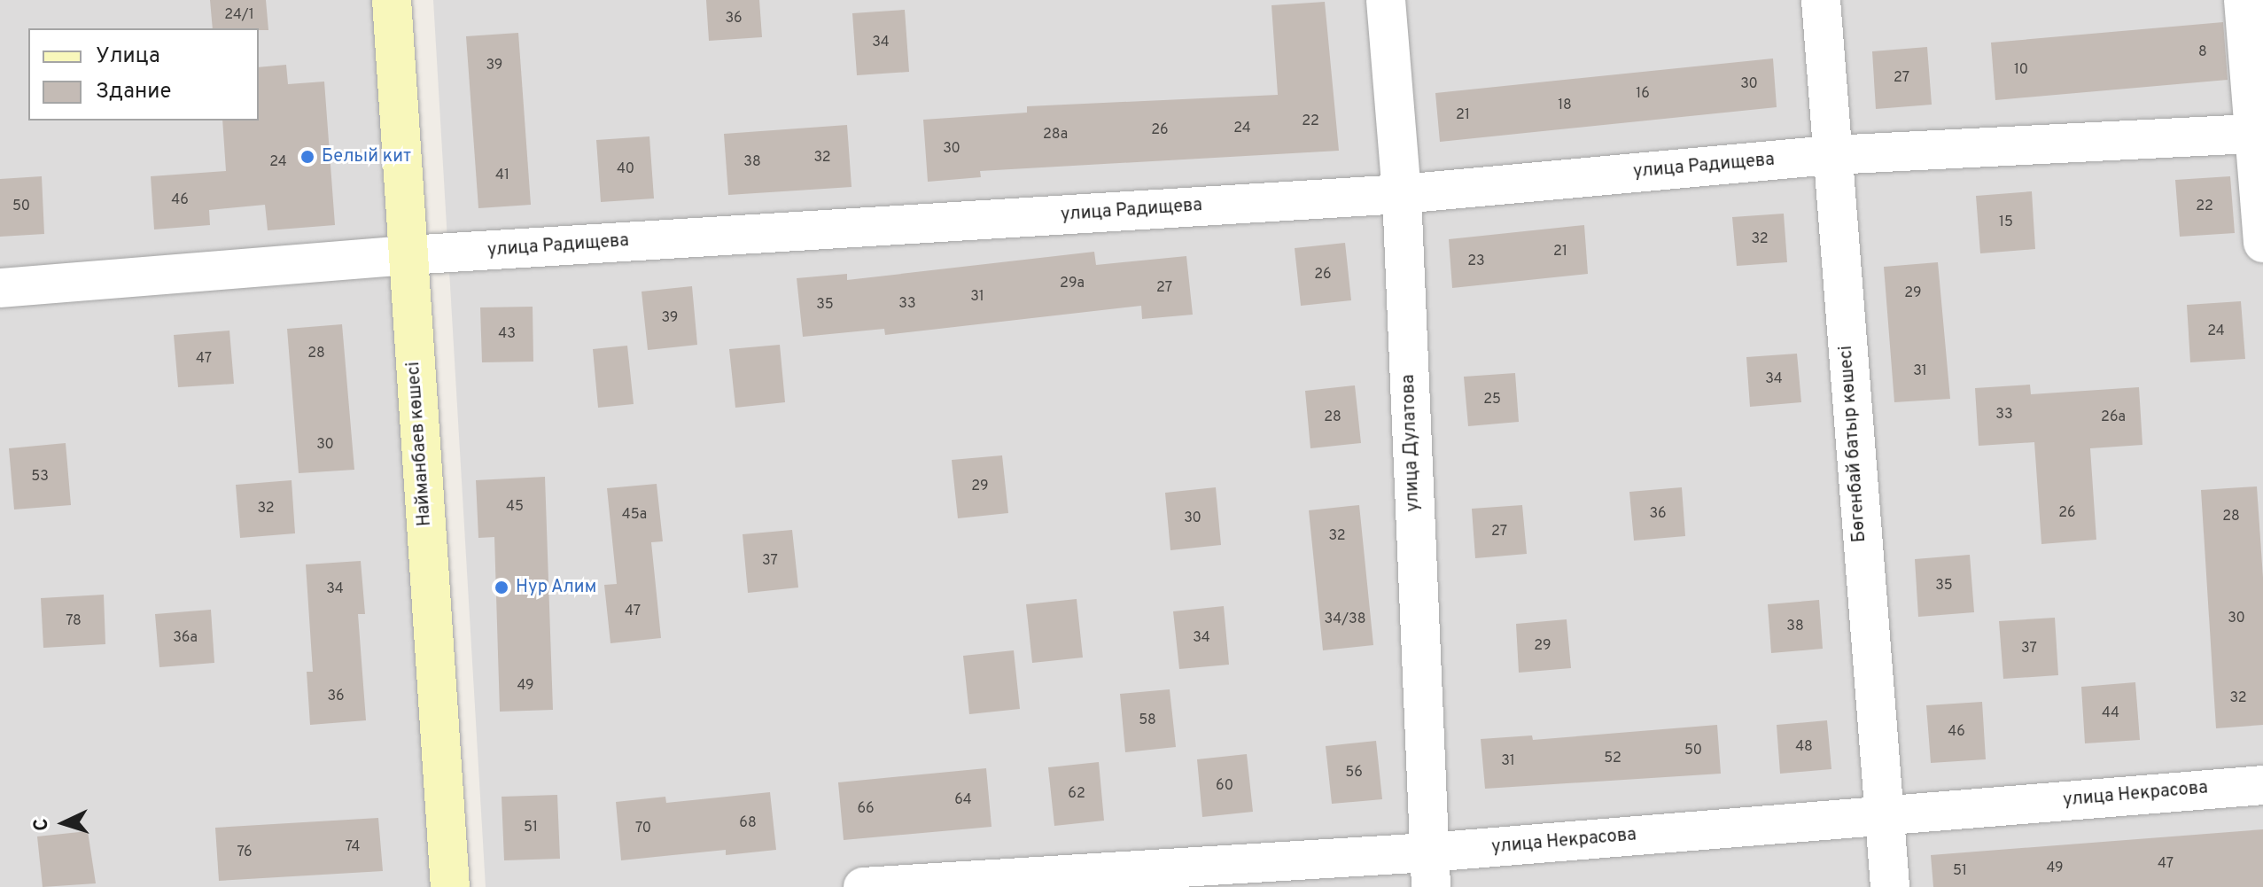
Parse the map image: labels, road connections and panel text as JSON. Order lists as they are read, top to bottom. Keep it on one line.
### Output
{"streets":{"main road":["Найманбаев көшесі"],"street":["улица Радищева","улица Дулатова","Бөгенбай батыр көшесі","улица Некрасова"]},"crossings":[["улица Радищева","улица Дулатова"],["улица Радищева","Найманбаев көшесі"],["улица Радищева","Бөгенбай батыр көшесі"],["улица Дулатова","улица Некрасова"],["Бөгенбай батыр көшесі","улица Некрасова"]],"places":["Белый кит","Нур Алим"],"house_numbers":["24/1","36","34","8","39","10","27","30","16","18","21","22","24","26","28а","30","32","24","38","40","41","46","50","22","15","32","21","23","26","29а","27","29","31","33","35","39","24","43","28","47","31","34","25","33","28","26а","30","53","29","45","32","26","36","45а","28","30","27","32","37","35","34","47","30","34/38","78","38","36а","34","29","37","49","36","32","44","58","46","48","50","52","31","56","60","62","64","66","68","51","70","74","76","47","49","51"],"legend":["Улица","Здание"],"north":"left"}
